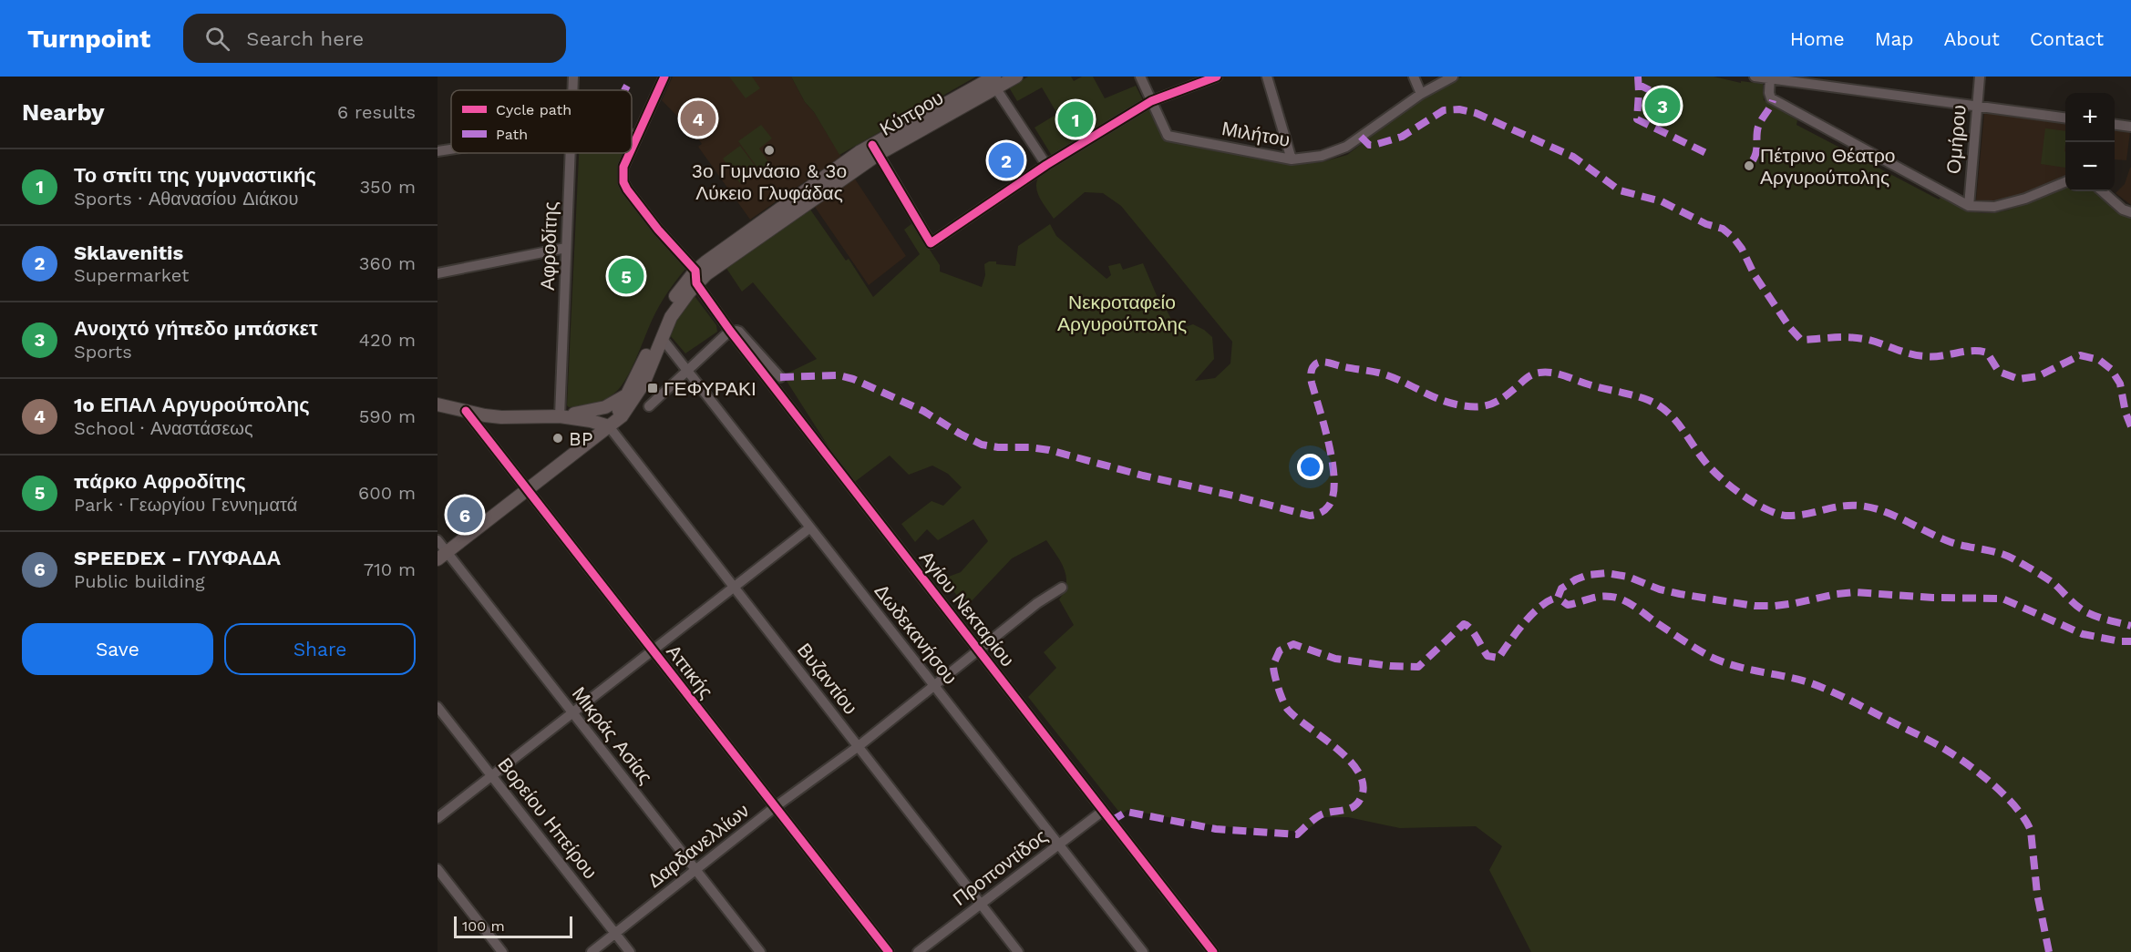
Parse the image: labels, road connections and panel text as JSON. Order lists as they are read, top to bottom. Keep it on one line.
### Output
{"streets":{"main road":["Κύπρου"],"street":["Μιλήτου","Ομήρου","Αφροδίτης","Αγίου Νεκταρίου","Δωδεκανήσου","Αττικής","Βυζαντίου","Μικράς Ασίας","Βορείου Ηπείρου","Δαρδανελλίων","Προποντίδος"]},"crossings":[["Κύπρου","Αγίου Νεκταρίου"],["Κύπρου","Δωδεκανήσου"],["Κύπρου","Αττικής"],["Κύπρου","Βυζαντίου"],["Κύπρου","Μικράς Ασίας"],["Αγίου Νεκταρίου","Δαρδανελλίων"],["Αγίου Νεκταρίου","Προποντίδος"],["Δωδεκανήσου","Δαρδανελλίων"],["Δωδεκανήσου","Προποντίδος"],["Αττικής","Δαρδανελλίων"],["Βυζαντίου","Δαρδανελλίων"],["Βυζαντίου","Προποντίδος"],["Μικράς Ασίας","Δαρδανελλίων"],["Βορείου Ηπείρου","Δαρδανελλίων"]],"parks":["Νεκροταφείο Αργυρούπολης"],"places":{"other":["3ο Γυμνάσιο & 3ο Λύκειο Γλυφάδας","Πέτρινο Θέατρο Αργυρούπολης","BP"],"transit":["ΓΕΦΥΡΑΚΙ"]},"legend":["Cycle path","Path"],"scale_bar":"100 m","page":{"header":"Turnpoint","search":"Search here","nav":["Home","Map","About","Contact"],"heading":["Nearby","6 results"],"pins":["3","4","1","2","5","6"],"map_buttons":["+","−"],"list":[{"mark":"1","name":"Το σπίτι της γυμναστικής","note":"Sports · Αθανασίου Διάκου","value":"350 m"},{"mark":"2","name":"Sklavenitis","note":"Supermarket","value":"360 m"},{"mark":"3","name":"Ανοιχτό γήπεδο μπάσκετ","note":"Sports","value":"420 m"},{"mark":"4","name":"1o ΕΠΑΛ Αργυρούπολης","note":"School · Αναστάσεως","value":"590 m"},{"mark":"5","name":"πάρκο Αφροδίτης","note":"Park · Γεωργίου Γεννηματά","value":"600 m"},{"mark":"6","name":"SPEEDEX - ΓΛΥΦΑΔΑ","note":"Public building","value":"710 m"}],"buttons":["Save","Share"],"scale":"100 m"}}
